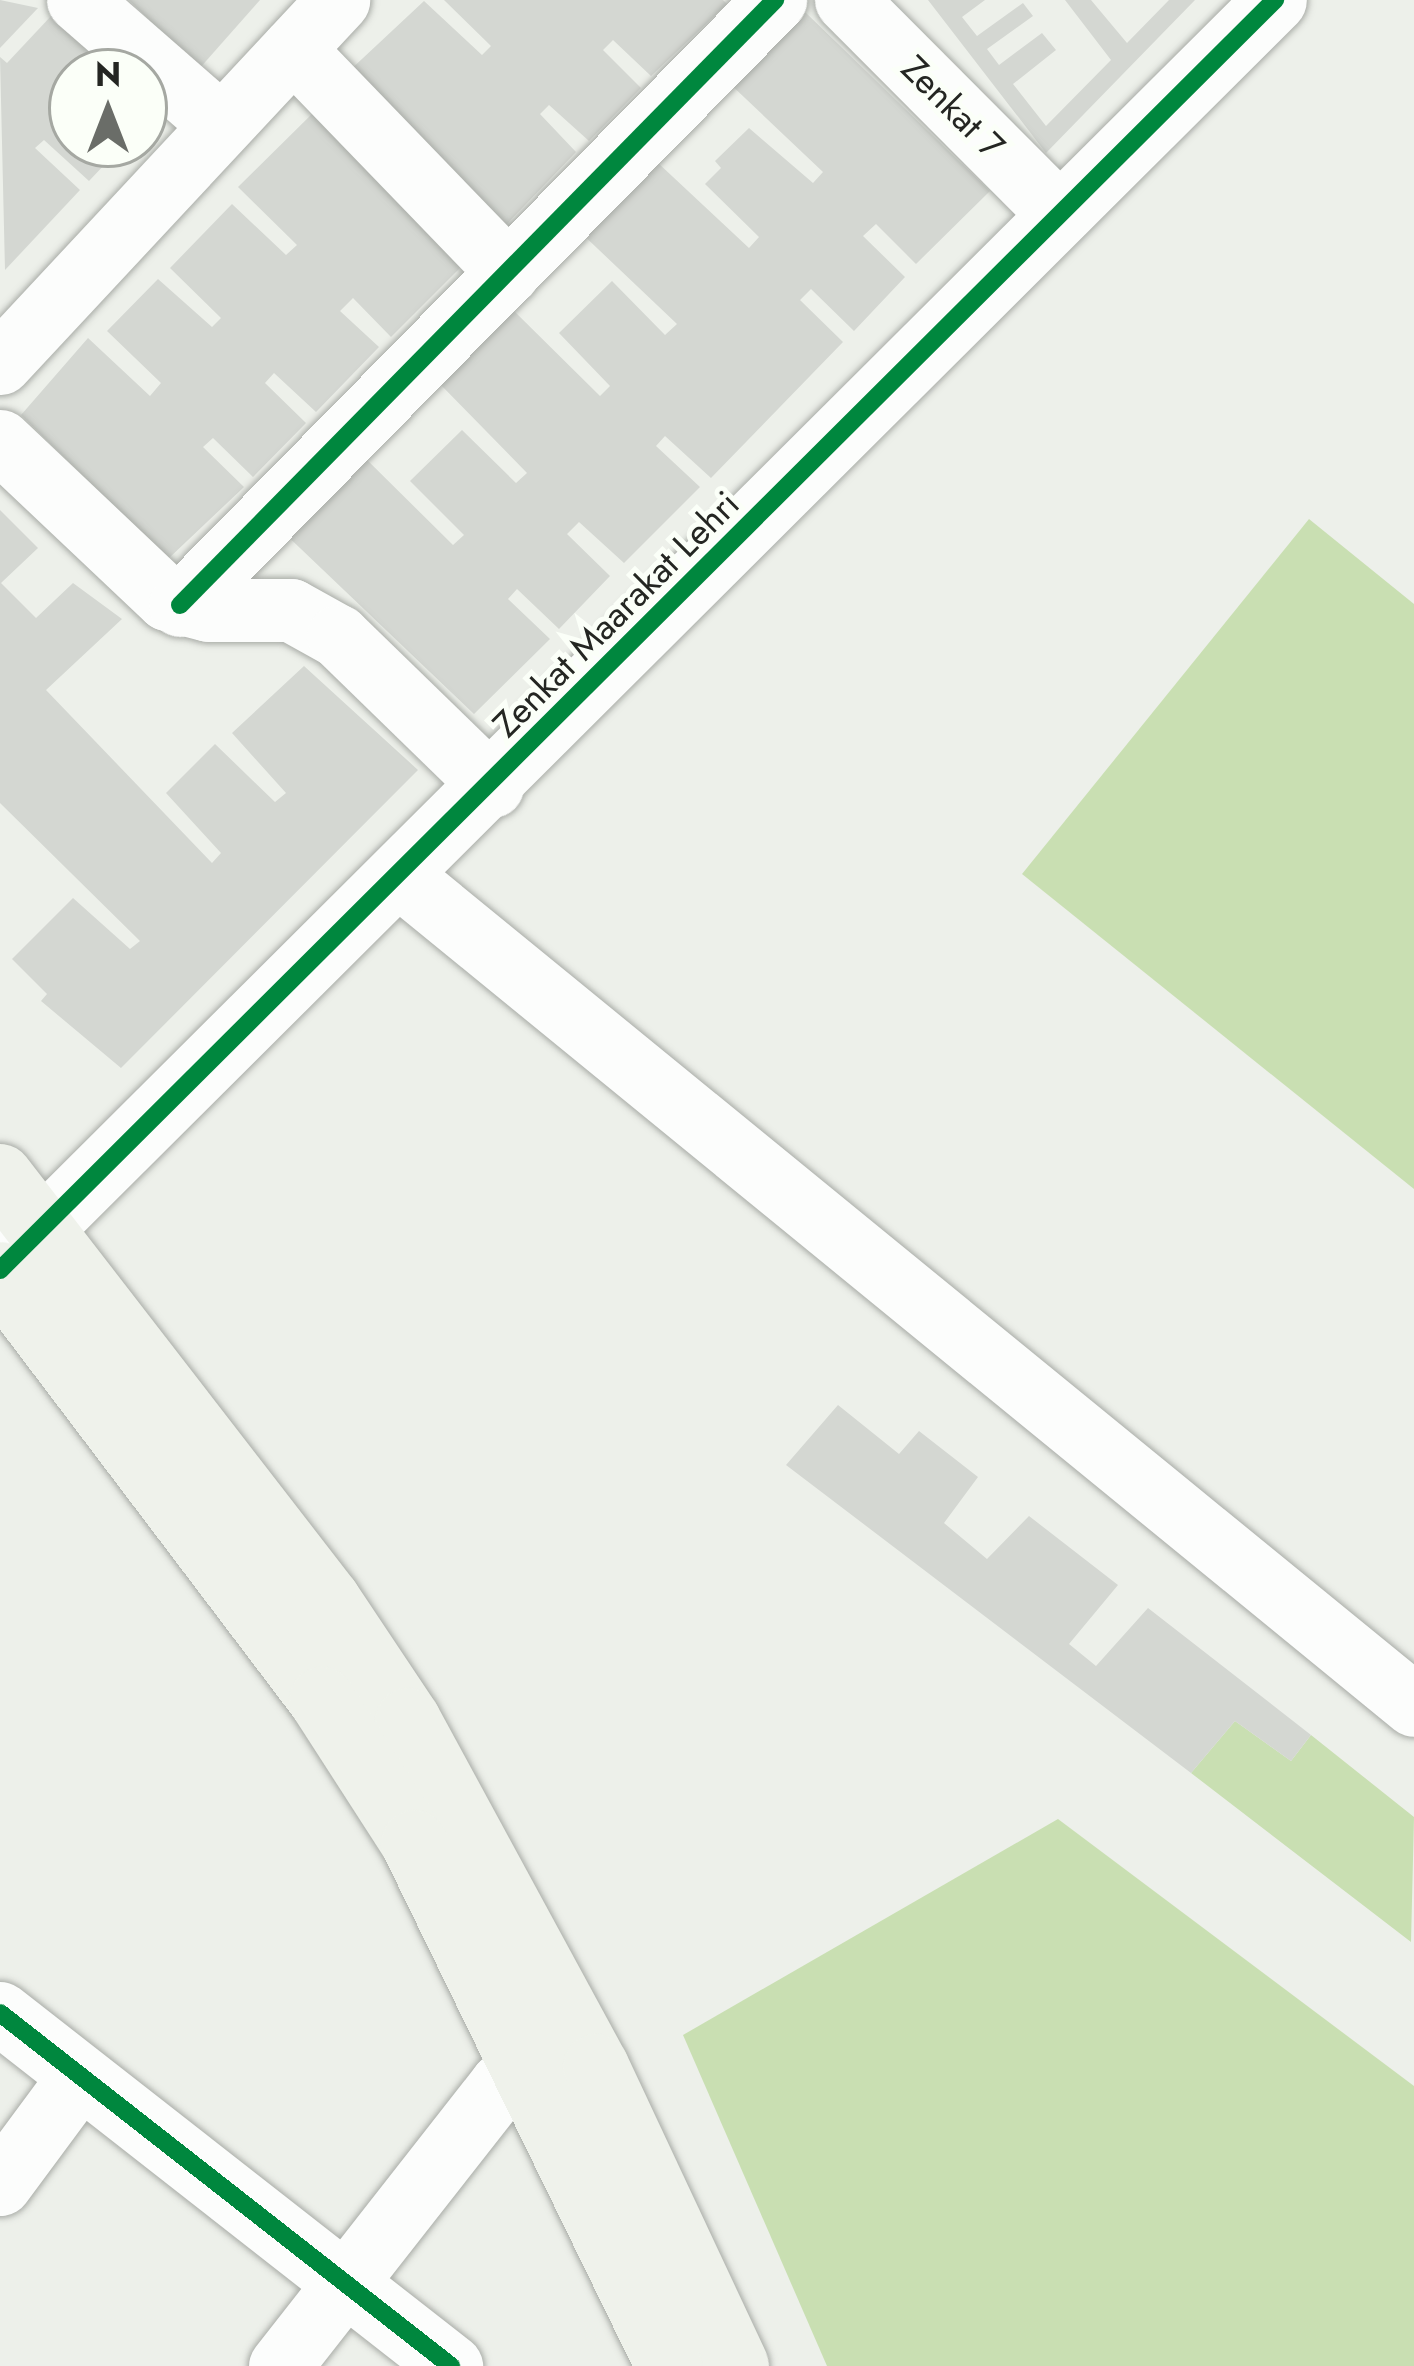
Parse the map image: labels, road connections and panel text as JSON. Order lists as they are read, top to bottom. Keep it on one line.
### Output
{"streets":{"street":["Zenkat 7","Zenkat Maarakat Lehri"]},"crossings":[["Zenkat 7","Zenkat Maarakat Lehri"]],"north":"top"}
